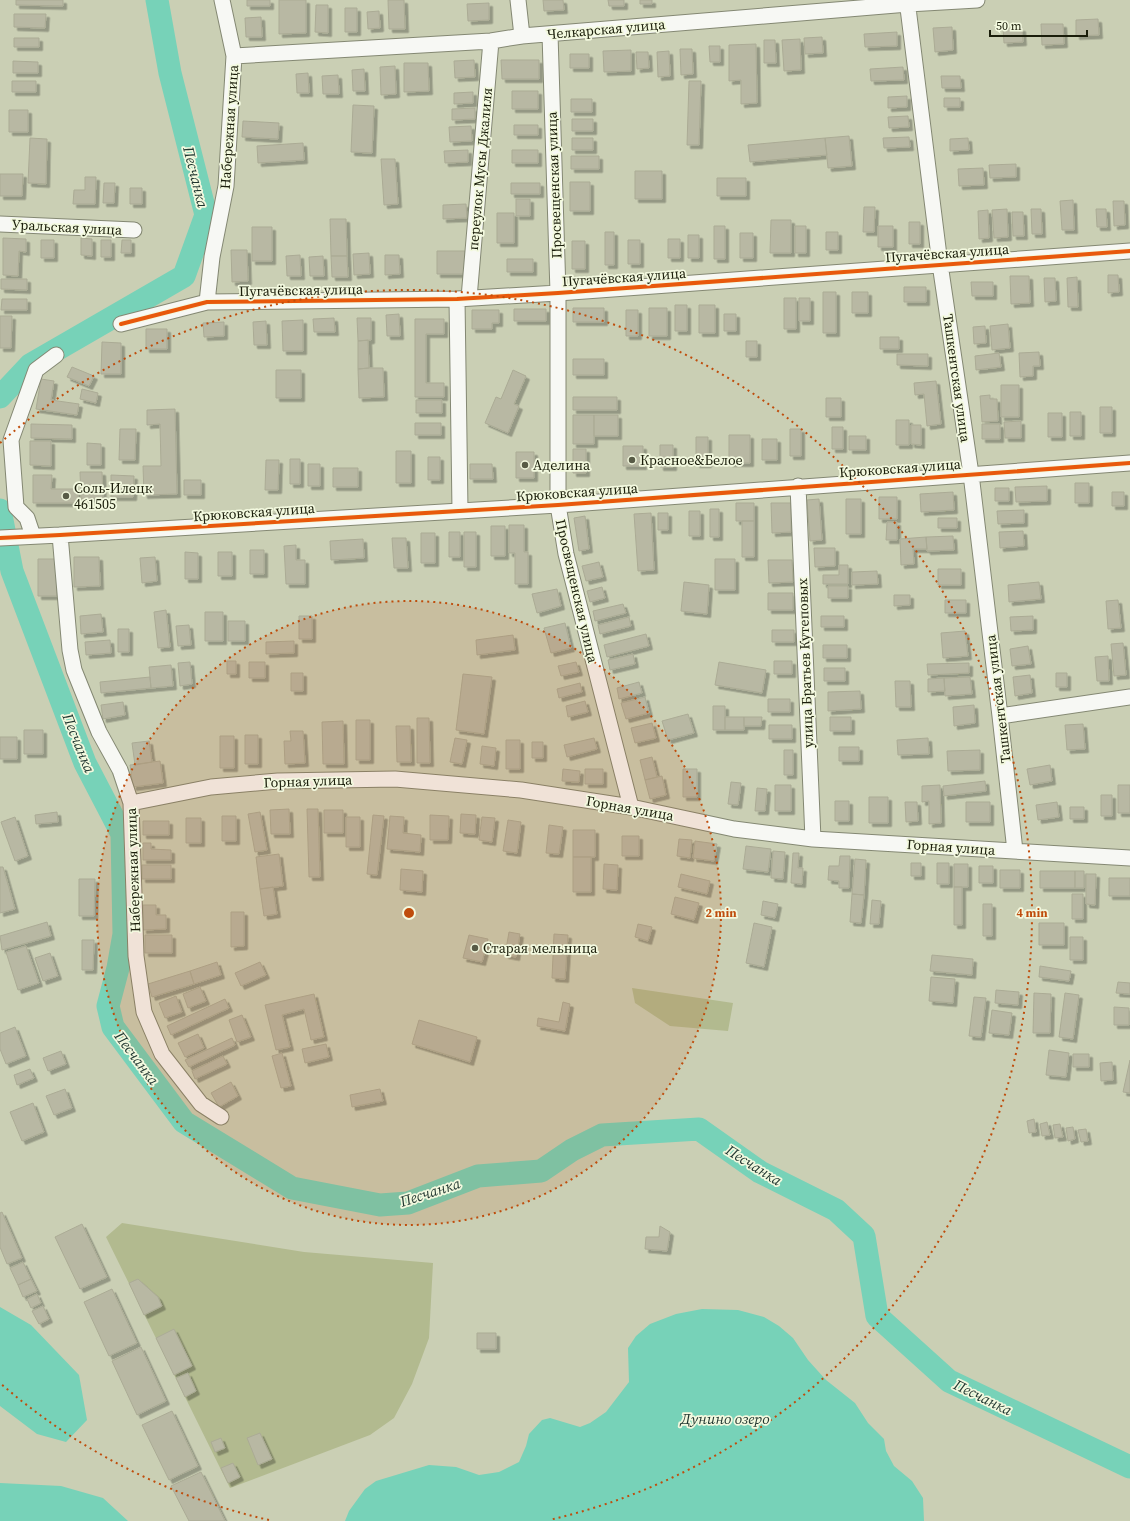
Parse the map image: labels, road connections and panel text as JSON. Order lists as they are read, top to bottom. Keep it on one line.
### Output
{"streets":{"street":["Челкарская улица","Набережная улица","переулок Мусы Джалиля","Просвещенская улица","Уральская улица","Пугачёвская улица","Ташкентская улица","Крюковская улица","улица Братьев Кутеповых","Горная улица"]},"crossings":[["Челкарская улица","Набережная улица"],["Челкарская улица","переулок Мусы Джалиля"],["Челкарская улица","Просвещенская улица"],["Челкарская улица","Ташкентская улица"],["Набережная улица","Пугачёвская улица"],["Набережная улица","Крюковская улица"],["Набережная улица","Горная улица"],["переулок Мусы Джалиля","Пугачёвская улица"],["переулок Мусы Джалиля","Крюковская улица"],["Просвещенская улица","Пугачёвская улица"],["Просвещенская улица","Крюковская улица"],["Просвещенская улица","Горная улица"],["Пугачёвская улица","Ташкентская улица"],["Ташкентская улица","Крюковская улица"],["Ташкентская улица","Горная улица"],["Крюковская улица","улица Братьев Кутеповых"],["улица Братьев Кутеповых","Горная улица"]],"water":["Песчанка","Дунино озеро"],"places":["Красное&Белое","Аделина","Соль-Илецк 461505","Старая мельница"],"scale_bar":"50 m","rings":["2 min","4 min"]}
